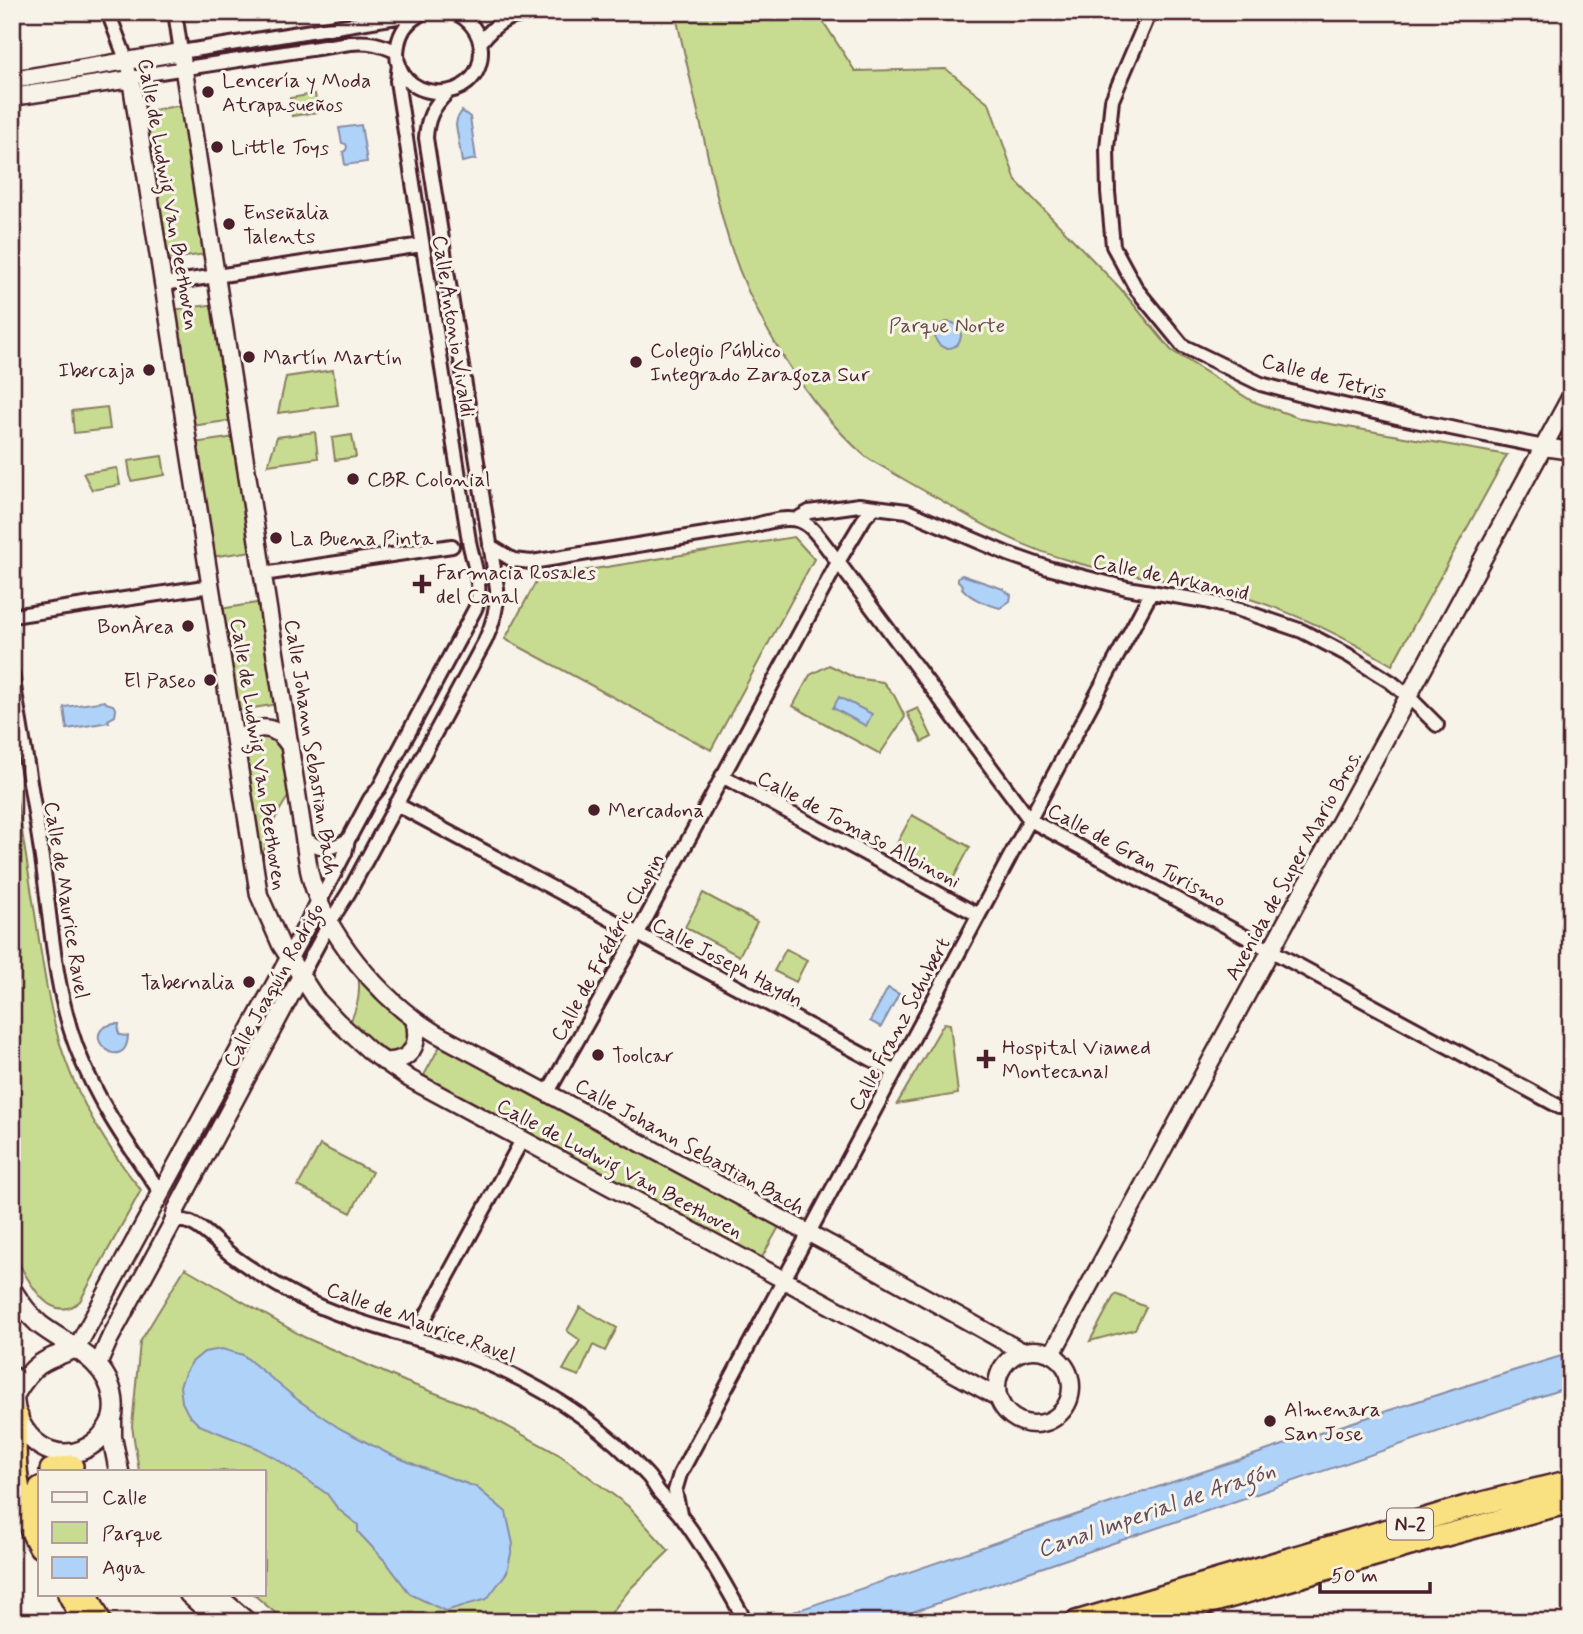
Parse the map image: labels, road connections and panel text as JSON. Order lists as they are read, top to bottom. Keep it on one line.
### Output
{"streets":{"highway":["N-2"],"street":["Calle de Ludwig Van Beethoven","Calle Antonio Vivaldi","Calle de Tetris","Calle de Arkanoid","Calle Johann Sebastian Bach","Calle de Tomaso Albinoni","Calle de Gran Turismo","Avenida de Super Mario Bros.","Calle de Maurice Ravel","Calle de Frédéric Chopin","Calle Joseph Haydn","Calle Joaquín Rodrigo","Calle Franz Schubert"]},"crossings":[["Calle de Ludwig Van Beethoven","Calle Johann Sebastian Bach"],["Calle de Ludwig Van Beethoven","Avenida de Super Mario Bros."],["Calle de Ludwig Van Beethoven","Calle Joaquín Rodrigo"],["Calle de Ludwig Van Beethoven","Calle Franz Schubert"],["Calle Antonio Vivaldi","Calle Joaquín Rodrigo"],["Calle de Tetris","Avenida de Super Mario Bros."],["Calle de Arkanoid","Calle de Gran Turismo"],["Calle de Arkanoid","Avenida de Super Mario Bros."],["Calle de Arkanoid","Calle Franz Schubert"],["Calle Johann Sebastian Bach","Avenida de Super Mario Bros."],["Calle Johann Sebastian Bach","Calle de Frédéric Chopin"],["Calle Johann Sebastian Bach","Calle Joaquín Rodrigo"],["Calle Johann Sebastian Bach","Calle Franz Schubert"],["Calle de Tomaso Albinoni","Calle de Frédéric Chopin"],["Calle de Tomaso Albinoni","Calle Franz Schubert"],["Calle de Gran Turismo","Avenida de Super Mario Bros."],["Calle de Gran Turismo","Calle de Frédéric Chopin"],["Calle de Gran Turismo","Calle Franz Schubert"],["Calle de Maurice Ravel","Calle Joaquín Rodrigo"],["Calle de Maurice Ravel","Calle Franz Schubert"],["Calle de Frédéric Chopin","Calle Joseph Haydn"],["Calle Joseph Haydn","Calle Joaquín Rodrigo"],["Calle Joseph Haydn","Calle Franz Schubert"]],"water":["Canal Imperial de Aragón"],"parks":["Parque Norte"],"places":{"other":["Lencería y Moda Atrapasueños","Little Toys","Enseñalia Talents","Martín Martín","Colegio Público Integrado Zaragoza Sur","Ibercaja","CBR Colonial","La Buena Pinta","BonÀrea","El Paseo","Mercadona","Tabernalia","Toolcar","Almenara San Jose"],"health":["Farmacia Rosales del Canal","Hospital Viamed Montecanal"]},"legend":["Calle","Parque","Agua"],"scale_bar":"50 m"}
